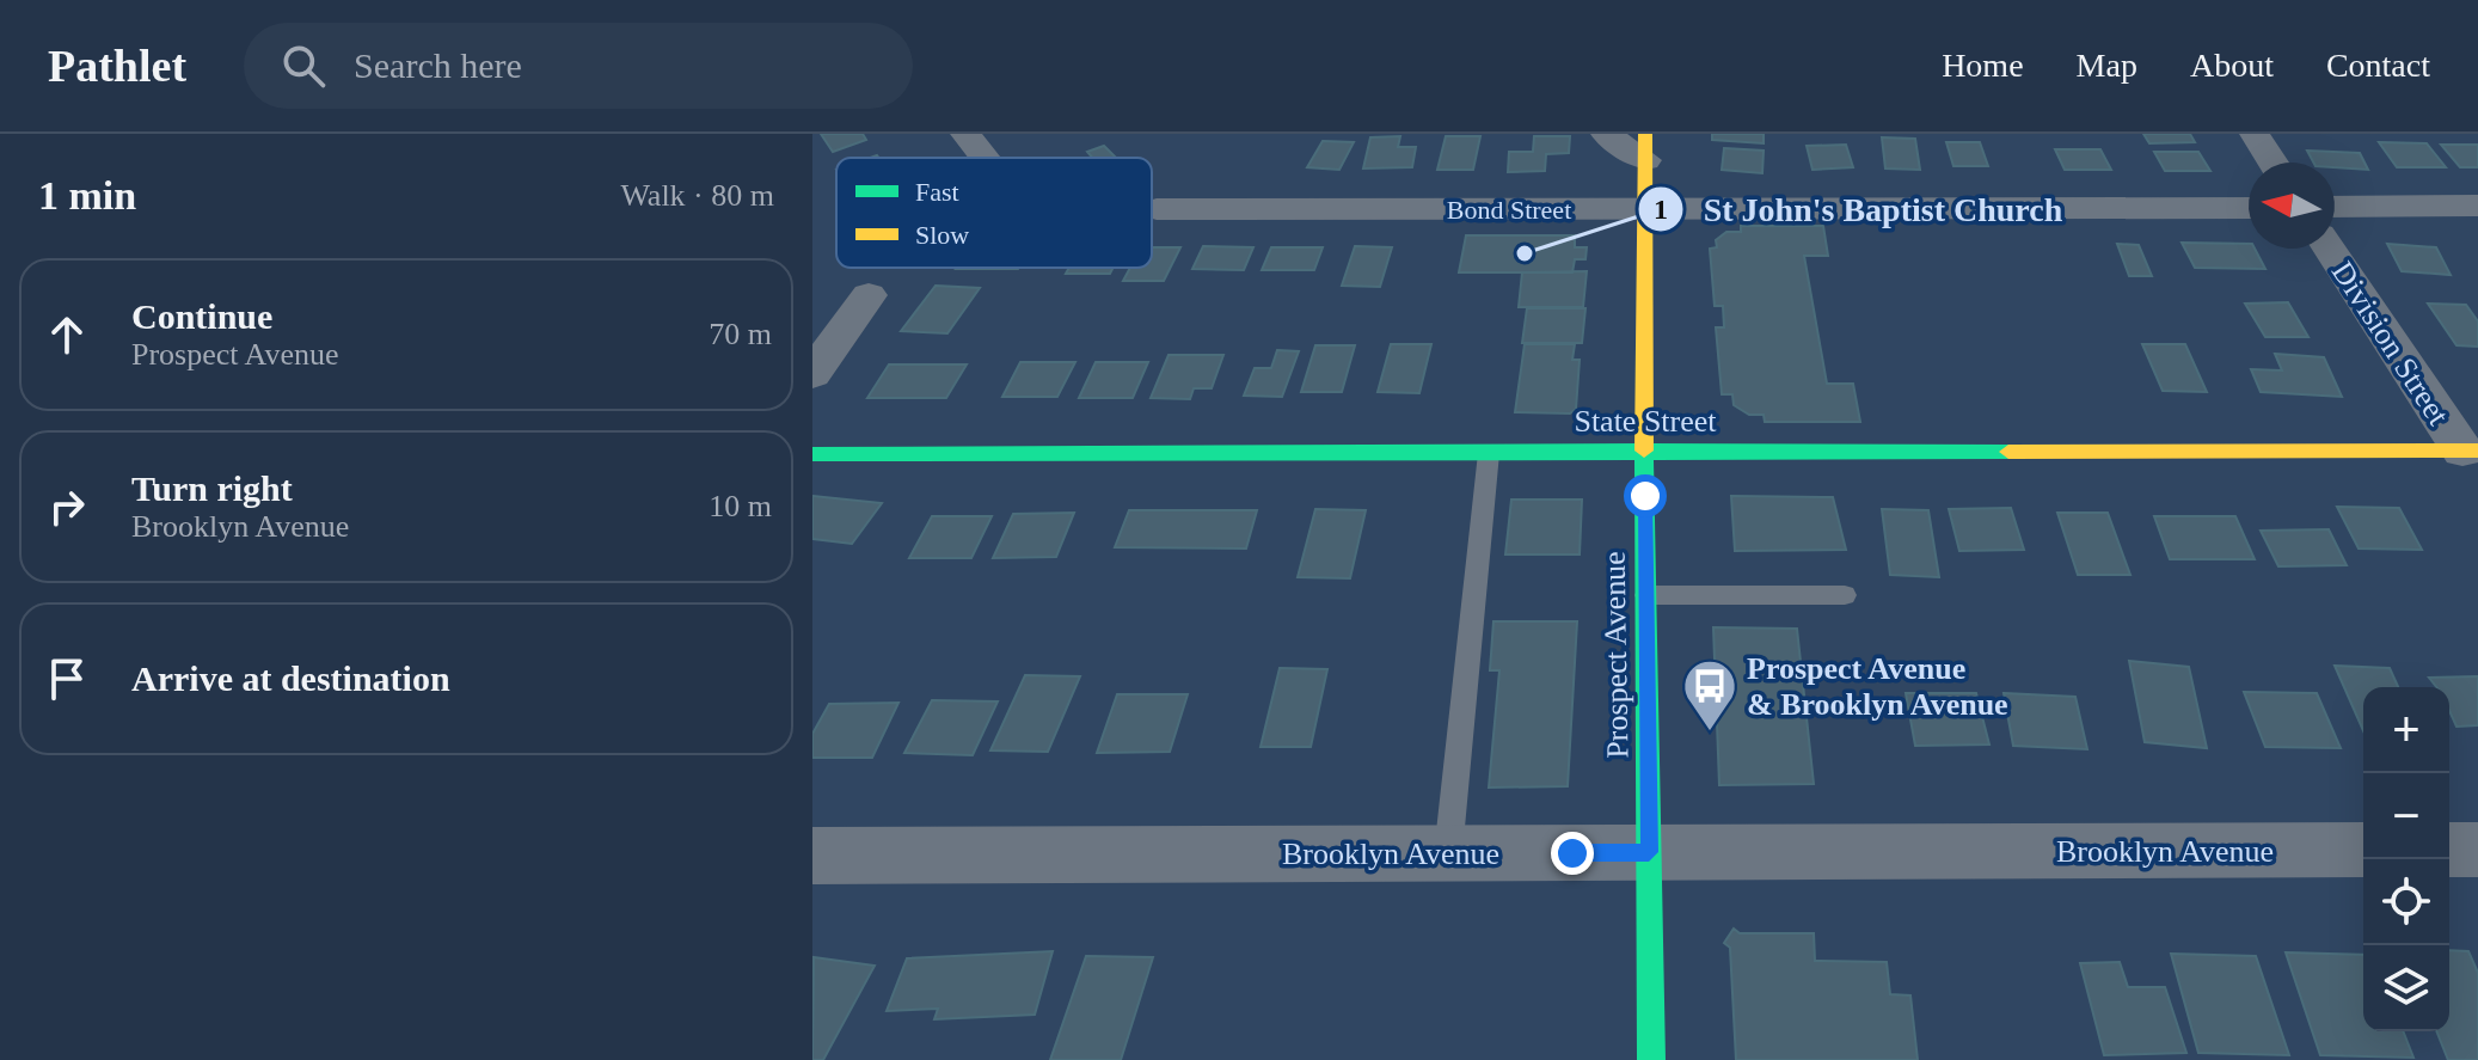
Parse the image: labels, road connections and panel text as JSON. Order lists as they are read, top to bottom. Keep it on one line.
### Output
{"streets":{"street":["Bond Street","Division Street","State Street","Prospect Avenue","Brooklyn Avenue"]},"crossings":[["Bond Street","Prospect Avenue"],["Division Street","State Street"],["State Street","Prospect Avenue"],["Prospect Avenue","Brooklyn Avenue"]],"places":{"other":["St John's Baptist Church"],"bus stop":["Prospect Avenue & Brooklyn Avenue"]},"legend":["Fast","Slow"],"north":"left","page":{"header":"Pathlet","search":"Search here","nav":["Home","Map","About","Contact"],"heading":["1 min","Walk · 80 m"],"list":[["Continue","Prospect Avenue","70 m"],["Turn right","Brooklyn Avenue","10 m"],"Arrive at destination"],"map_buttons":["+","−"]}}
